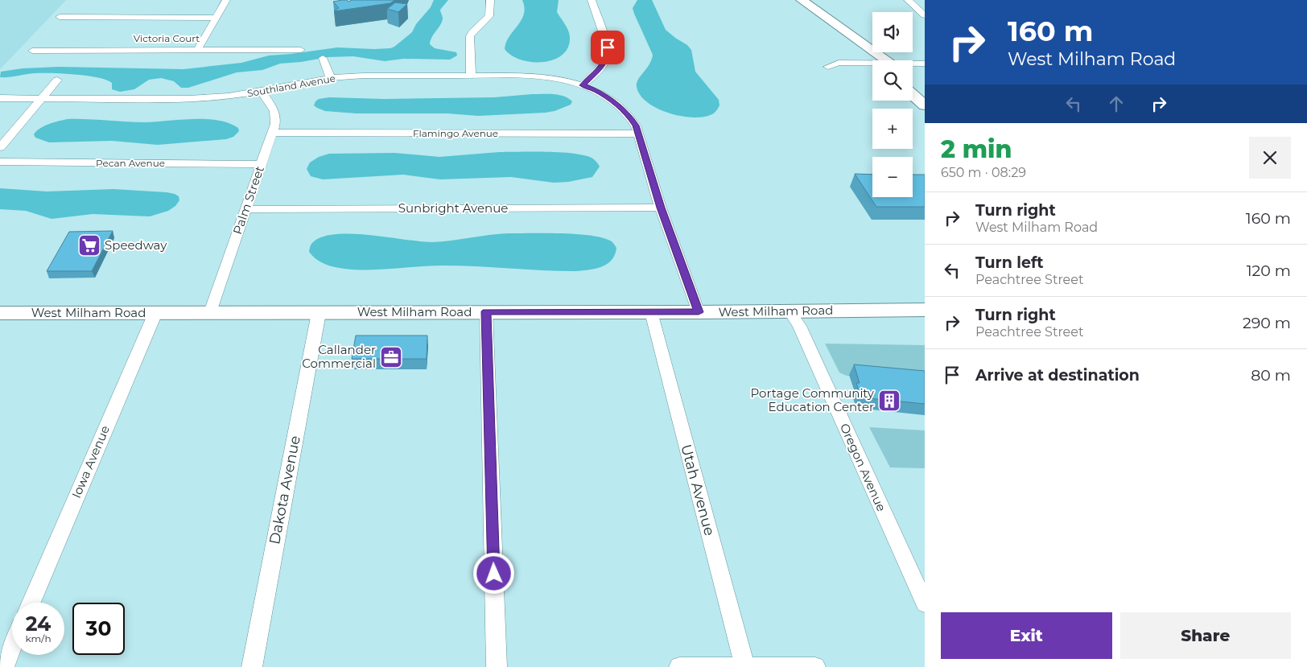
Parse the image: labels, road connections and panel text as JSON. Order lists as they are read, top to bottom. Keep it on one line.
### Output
{"streets":{"street":["Victoria Court","Southland Avenue","Flamingo Avenue","Pecan Avenue","Palm Street","Sunbright Avenue","West Milham Road","Iowa Avenue","Oregon Avenue","Dakota Avenue","Utah Avenue"]},"crossings":[["Southland Avenue","Flamingo Avenue"],["Southland Avenue","Palm Street"],["Southland Avenue","Sunbright Avenue"],["Southland Avenue","West Milham Road"],["Flamingo Avenue","Palm Street"],["Pecan Avenue","Palm Street"],["Palm Street","Sunbright Avenue"],["Palm Street","West Milham Road"],["West Milham Road","Iowa Avenue"],["West Milham Road","Oregon Avenue"],["West Milham Road","Dakota Avenue"],["West Milham Road","Utah Avenue"]],"places":{"supermarket":["Speedway"],"office":["Callander Commercial"],"building":["Portage Community Education Center"]},"page":{"turn":["160 m","West Milham Road"],"map_buttons":["+","−"],"heading":["2 min","650 m · 08:29"],"list":[{"name":"Turn right","note":"West Milham Road","value":"160 m"},{"name":"Turn left","note":"Peachtree Street","value":"120 m"},{"name":"Turn right","note":"Peachtree Street","value":"290 m"},{"name":"Arrive at destination","value":"80 m"}],"speed":"24 km/h","limit":"30","buttons":["Exit","Share"]}}
